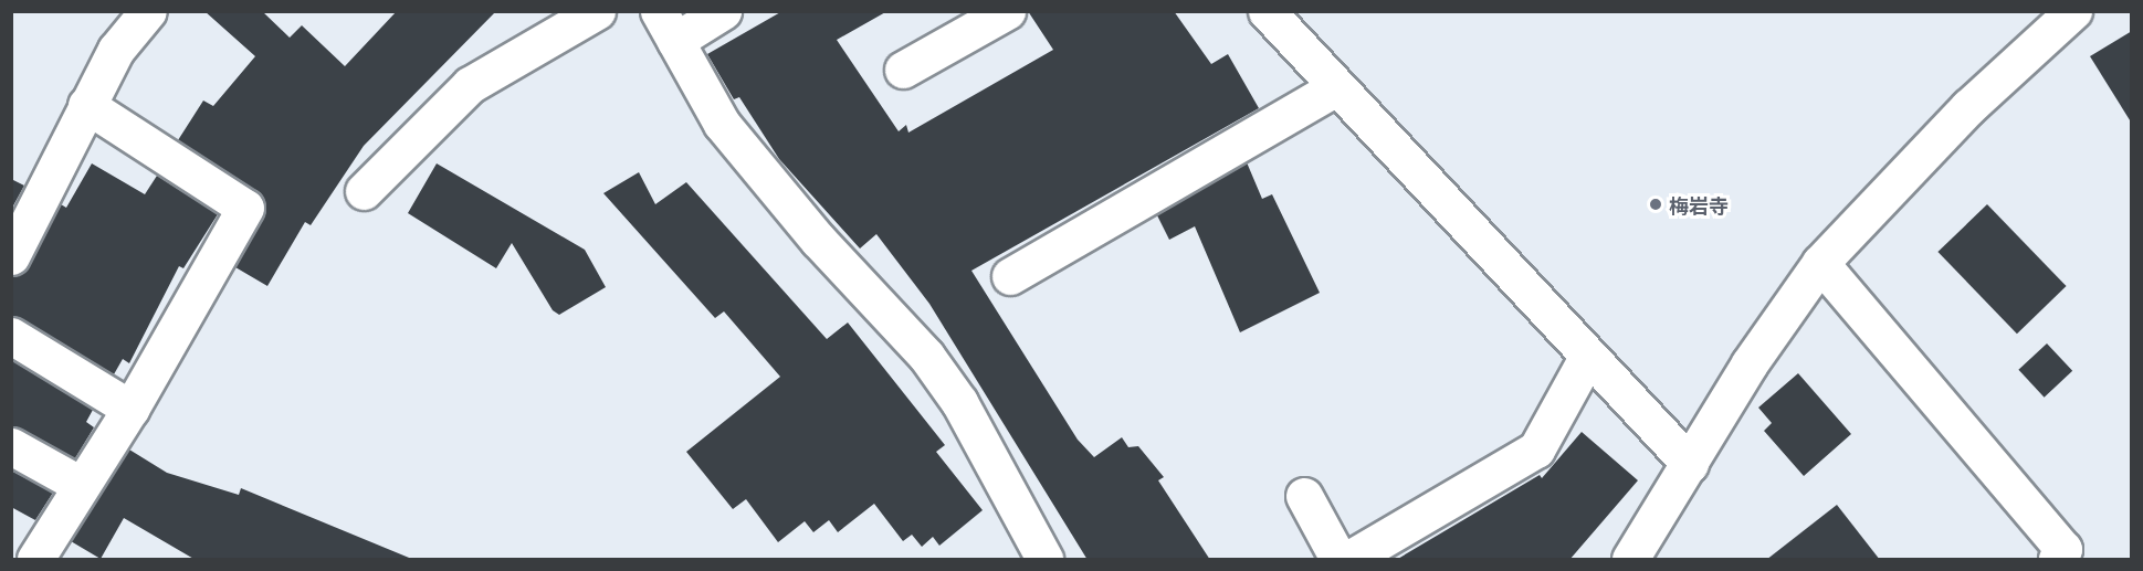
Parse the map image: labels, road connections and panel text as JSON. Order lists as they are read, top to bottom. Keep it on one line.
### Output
{"places":["梅岩寺"]}
